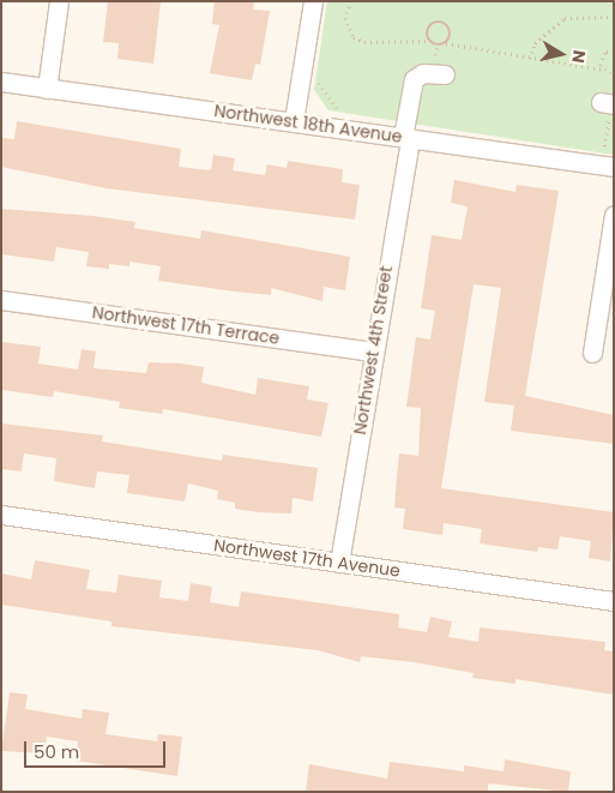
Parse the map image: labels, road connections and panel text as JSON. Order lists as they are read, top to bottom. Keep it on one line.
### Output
{"streets":{"street":["Northwest 18th Avenue","Northwest 17th Terrace","Northwest 4th Street","Northwest 17th Avenue"]},"crossings":[["Northwest 18th Avenue","Northwest 4th Street"],["Northwest 17th Terrace","Northwest 4th Street"],["Northwest 4th Street","Northwest 17th Avenue"]],"scale_bar":"50 m","north":"right"}
